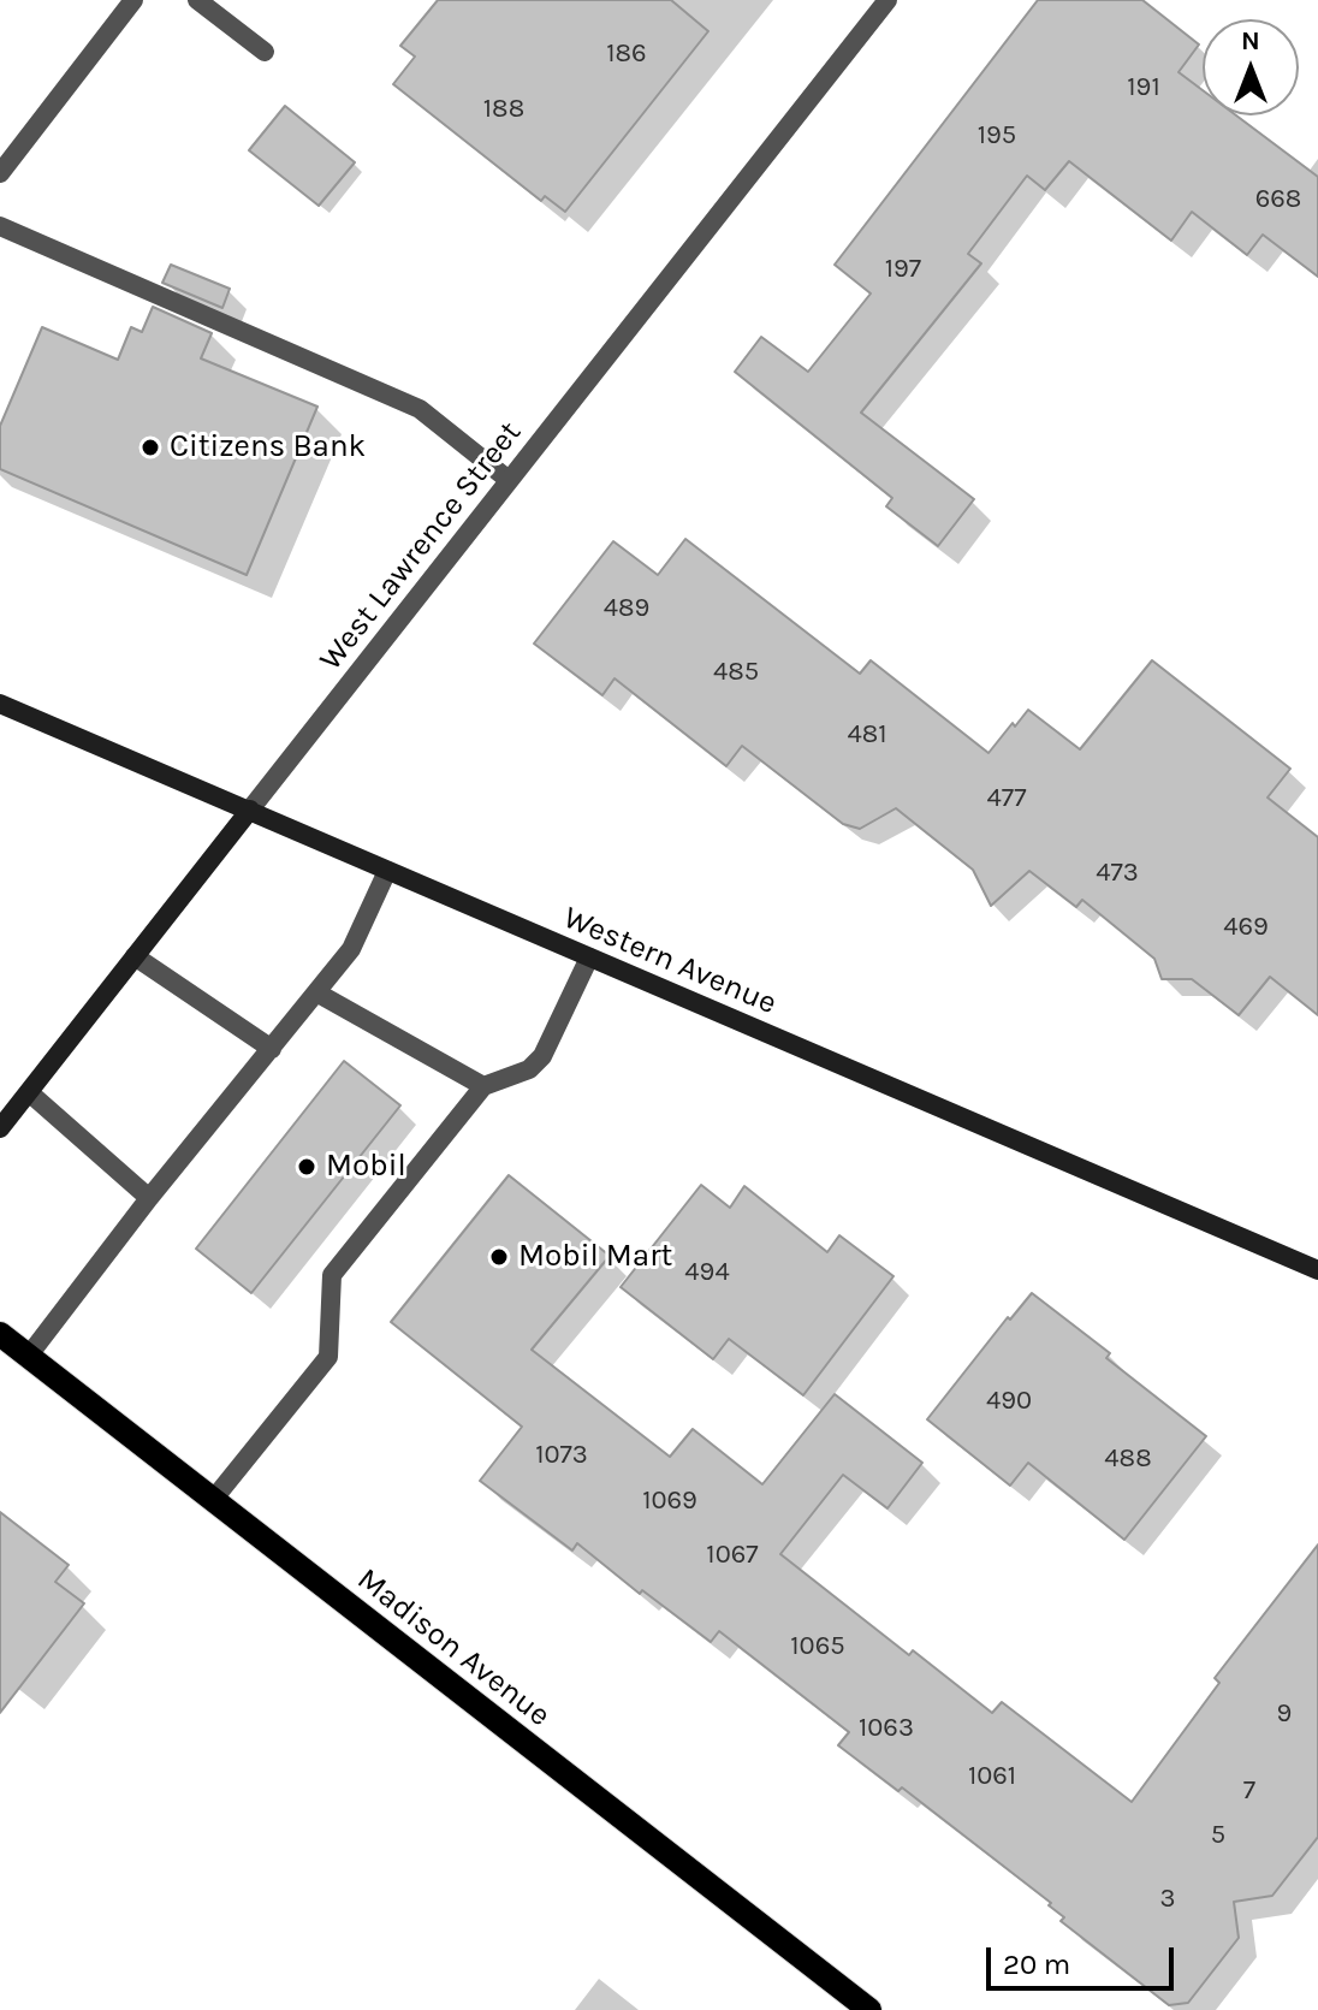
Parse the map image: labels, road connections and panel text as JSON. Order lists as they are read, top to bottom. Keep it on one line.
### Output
{"streets":{"main road":["Madison Avenue"],"street":["West Lawrence Street","Western Avenue"]},"crossings":[["West Lawrence Street","Western Avenue"]],"places":["Citizens Bank","Mobil","Mobil Mart"],"house_numbers":["186","191","188","195","668","197","489","485","481","477","473","469","494","490","1073","488","1069","1067","1065","9","1063","1061","7","5","3"],"scale_bar":"20 m","north":"top"}
